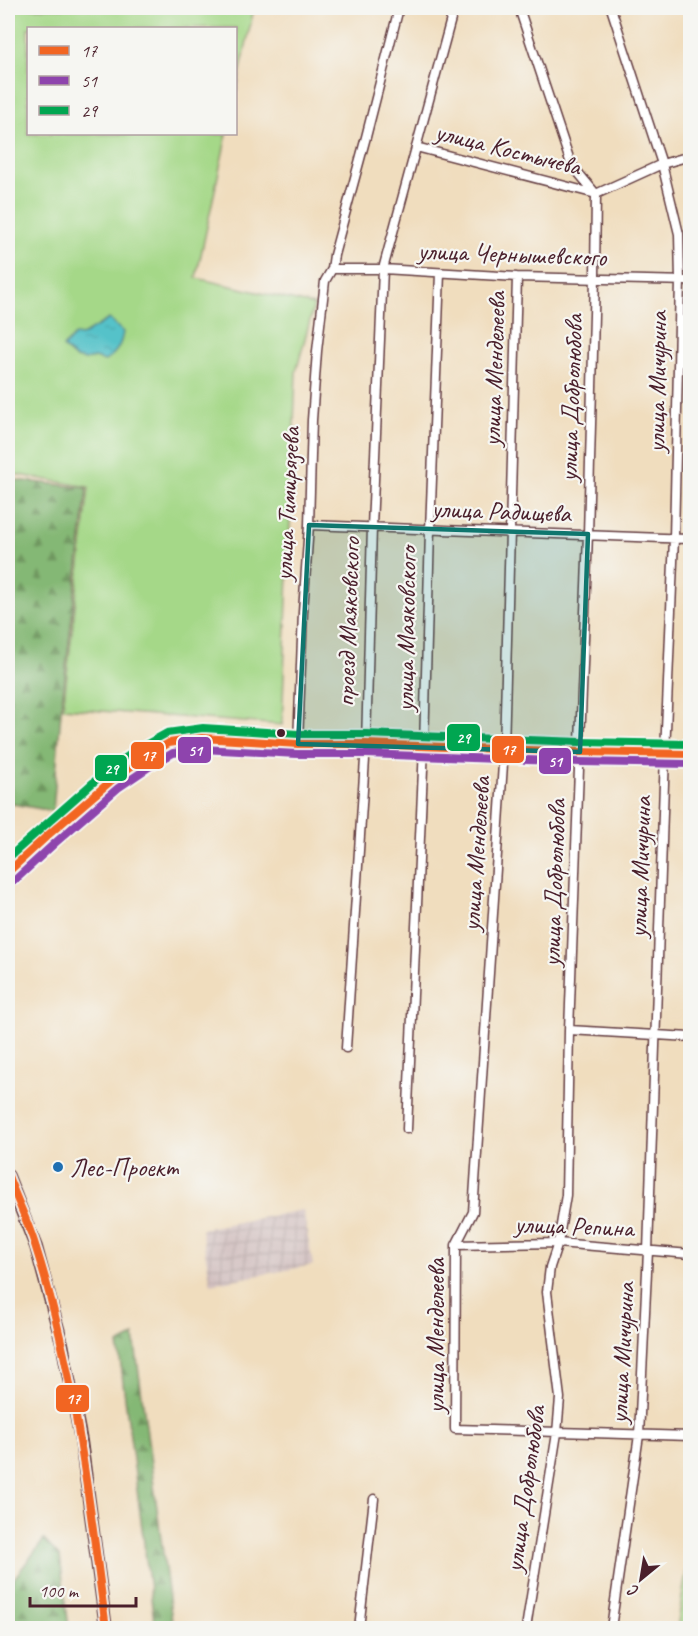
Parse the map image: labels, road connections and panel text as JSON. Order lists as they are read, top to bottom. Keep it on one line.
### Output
{"streets":{"street":["улица Костычева","улица Чернышевского","улица Менделеева","улица Мичурина","улица Добролюбова","улица Тимирязева","улица Радищева","проезд Маяковского","улица Маяковского","улица Репина"]},"crossings":[["улица Костычева","улица Мичурина"],["улица Костычева","улица Добролюбова"],["улица Чернышевского","улица Менделеева"],["улица Чернышевского","улица Мичурина"],["улица Чернышевского","улица Добролюбова"],["улица Чернышевского","улица Тимирязева"],["улица Чернышевского","проезд Маяковского"],["улица Чернышевского","улица Маяковского"],["улица Менделеева","улица Добролюбова"],["улица Менделеева","улица Радищева"],["улица Менделеева","улица Репина"],["улица Мичурина","улица Радищева"],["улица Мичурина","улица Репина"],["улица Добролюбова","улица Радищева"],["улица Добролюбова","улица Репина"],["улица Тимирязева","улица Радищева"],["улица Радищева","проезд Маяковского"],["улица Радищева","улица Маяковского"]],"places":["Лес-Проект"],"lines":["transit line 29","transit line 17","transit line 51"],"legend":["17","51","29"],"scale_bar":"100 m","north":"bottom left"}
